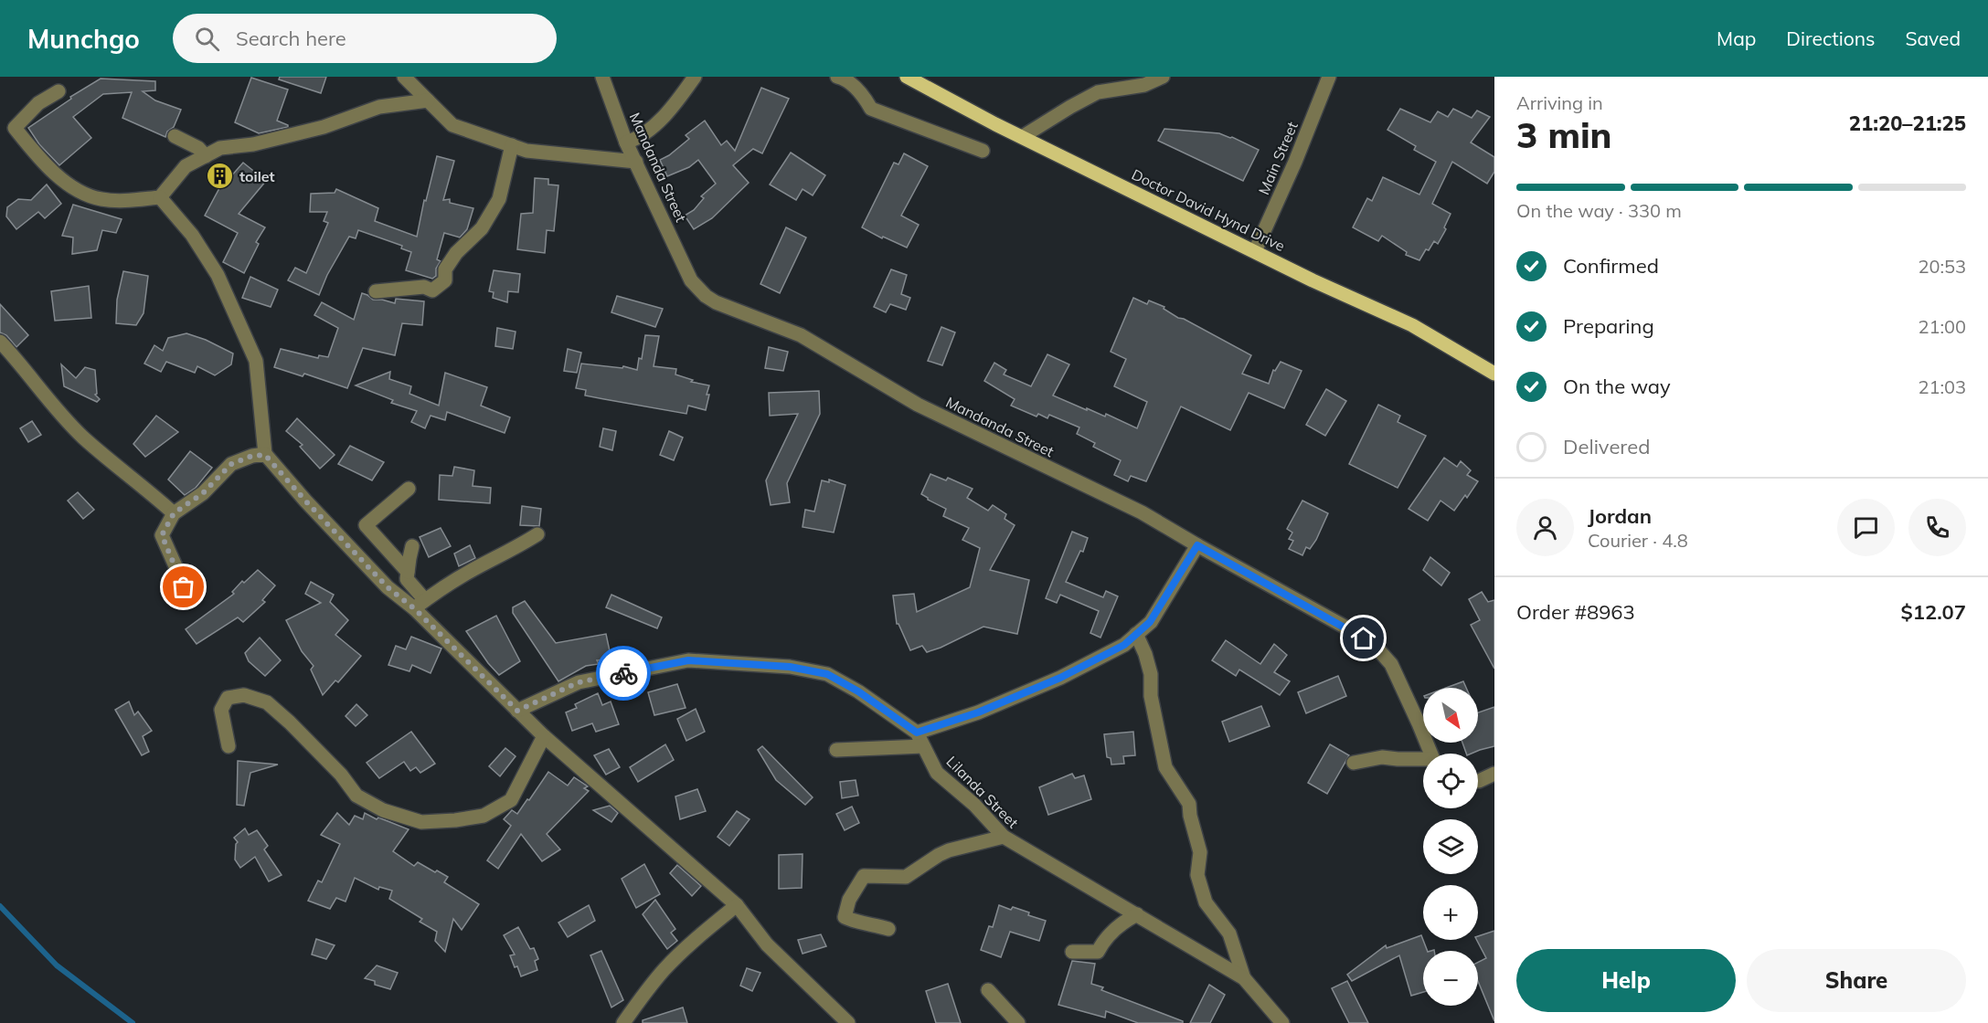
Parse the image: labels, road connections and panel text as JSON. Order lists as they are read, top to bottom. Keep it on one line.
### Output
{"streets":{"main road":["Doctor David Hynd Drive"],"street":["Main Street","Mandanda Street","Lilanda Street"]},"crossings":[["Main Street","Doctor David Hynd Drive"]],"places":{"building":["toilet"]},"north":"bottom right","page":{"header":"Munchgo","search":"Search here","nav":["Map","Directions","Saved"],"heading":["3 min","Arriving in","21:20–21:25"],"panel":["Jordan","Courier · 4.8","Order #8963","$12.07"],"bar":"On the way · 330 m","list":[["Confirmed","20:53"],["Preparing","21:00"],["On the way","21:03"],"Delivered"],"map_buttons":["+","−"],"buttons":["Help","Share"]}}
